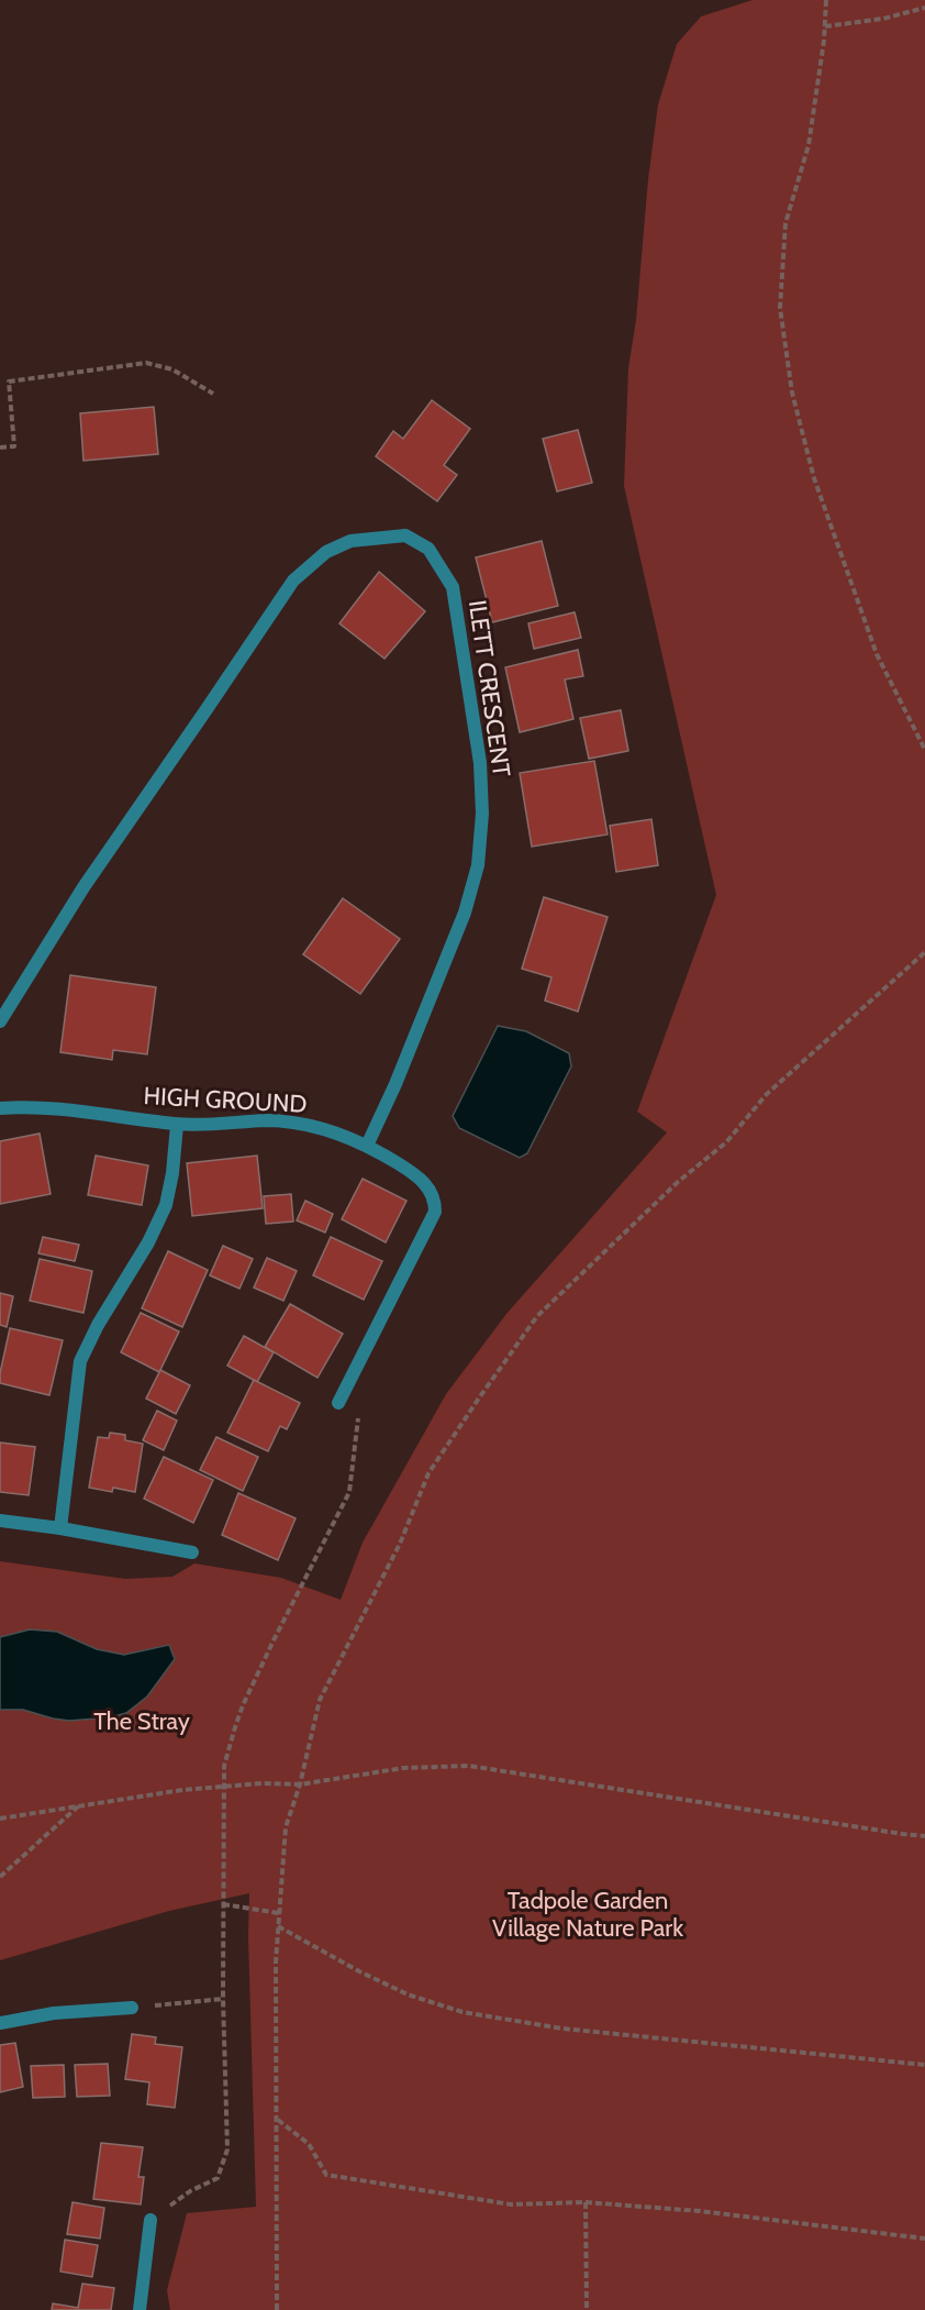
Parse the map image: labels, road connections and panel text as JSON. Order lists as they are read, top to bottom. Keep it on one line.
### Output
{"streets":{"street":["ILETT CRESCENT","HIGH GROUND"]},"crossings":[["ILETT CRESCENT","HIGH GROUND"]],"parks":["The Stray","Tadpole Garden Village Nature Park"]}
